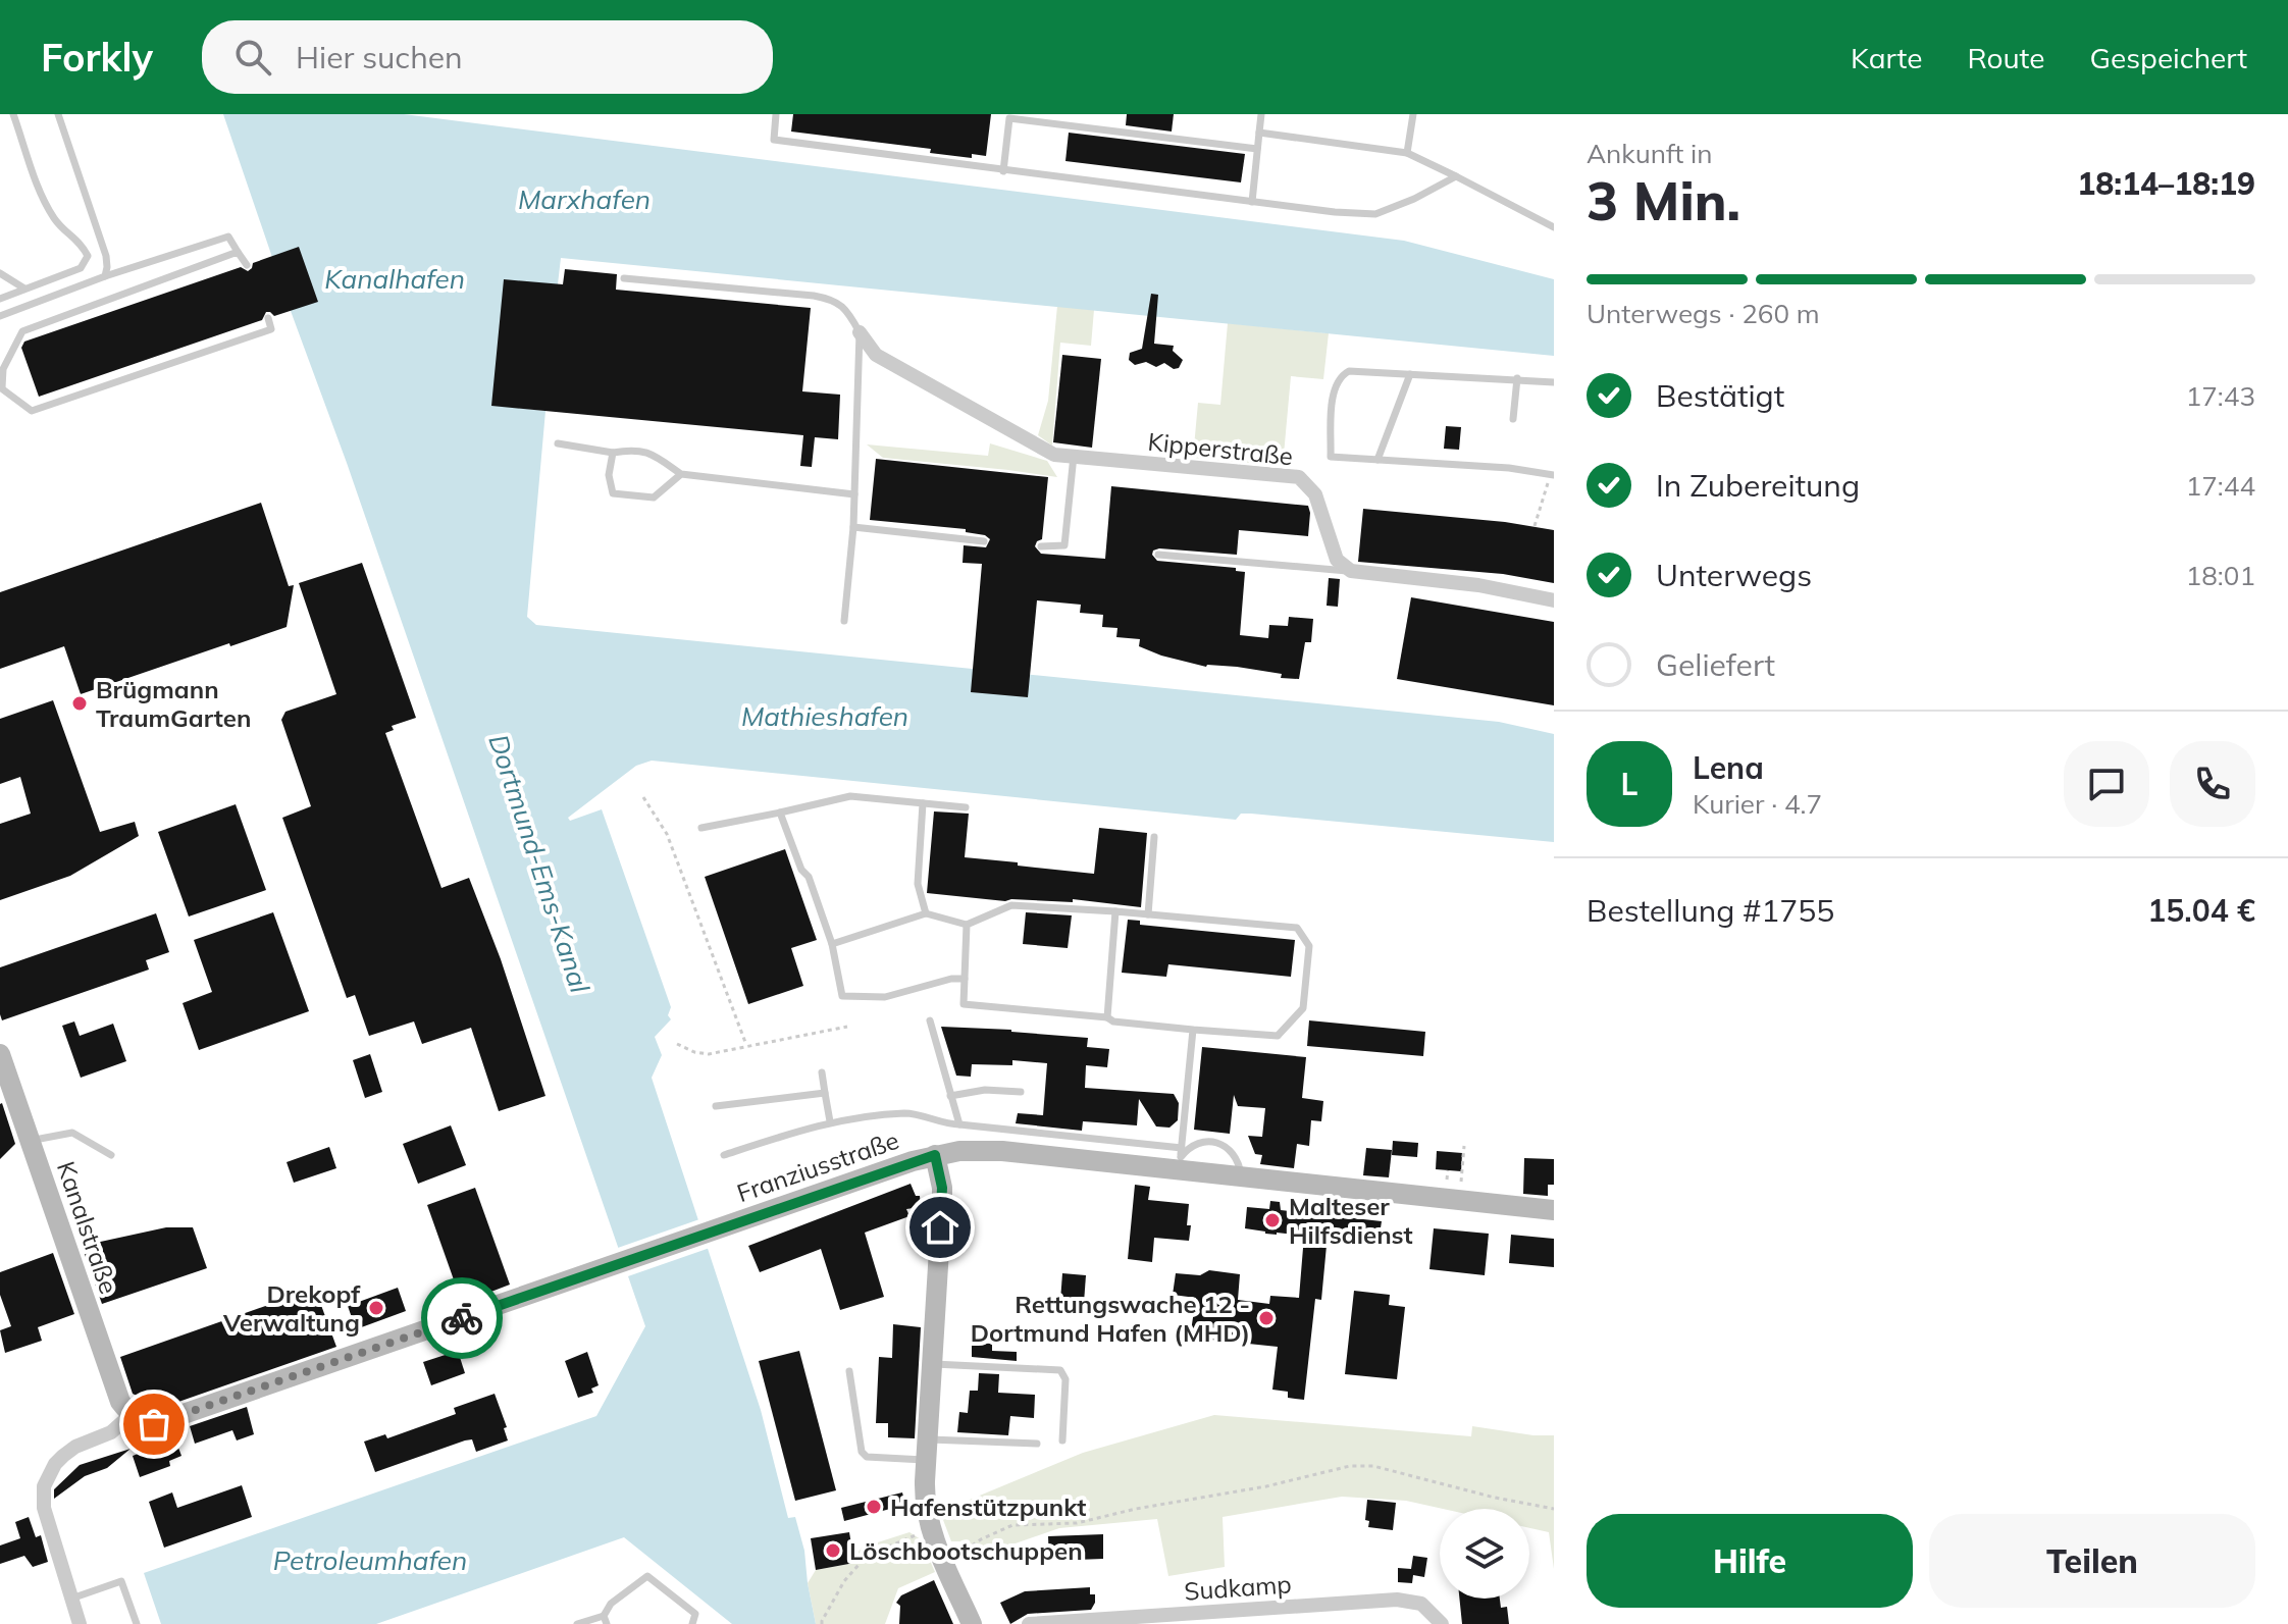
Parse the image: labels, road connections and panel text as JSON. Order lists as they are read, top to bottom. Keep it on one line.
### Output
{"streets":{"main road":["Franziusstraße","Kanalstraße"],"street":["Kipperstraße","Sudkamp"]},"crossings":[["Franziusstraße","Kanalstraße"]],"water":["Marxhafen","Kanalhafen","Mathieshafen","Dortmund-Ems-Kanal","Petroleumhafen"],"places":["Brügmann TraumGarten","Malteser Hilfsdienst","Drekopf Verwaltung","Rettungswache 12 - Dortmund Hafen (MHD)","Hafenstützpunkt","Löschbootschuppen"],"page":{"header":"Forkly","search":"Hier suchen","nav":["Karte","Route","Gespeichert"],"heading":["3 Min.","Ankunft in","18:14–18:19"],"panel":["Lena","Kurier · 4.7","Bestellung #1755","15.04 €"],"bar":"Unterwegs · 260 m","list":[["Bestätigt","17:43"],["In Zubereitung","17:44"],["Unterwegs","18:01"],"Geliefert"],"round":"L","buttons":["Hilfe","Teilen"]}}
